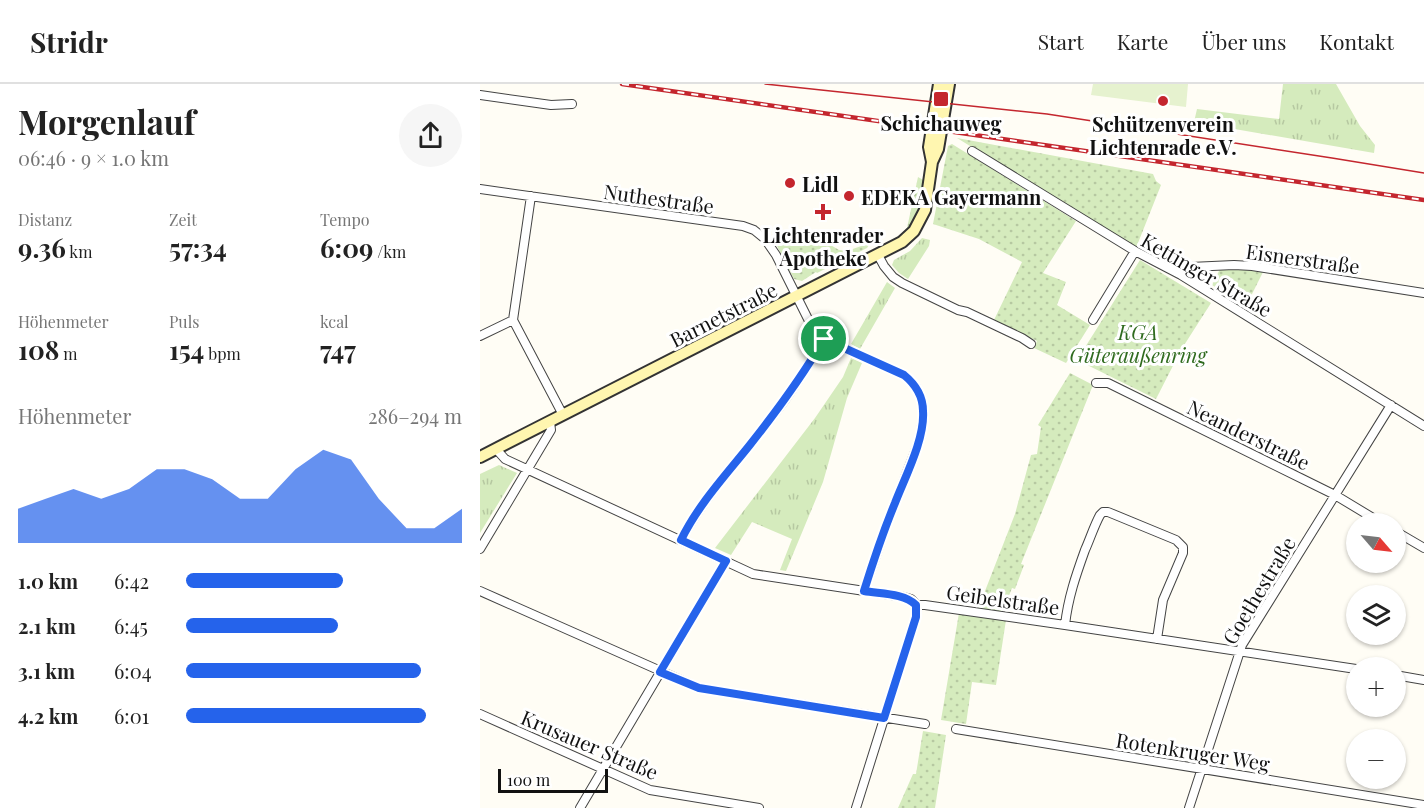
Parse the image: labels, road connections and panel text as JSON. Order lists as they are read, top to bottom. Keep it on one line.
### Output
{"streets":{"street":["Nuthestraße","Eisnerstraße","Kettinger Straße","Barnetstraße","Neanderstraße","Goethestraße","Geibelstraße","Krusauer Straße","Rotenkruger Weg"]},"crossings":[["Nuthestraße","Barnetstraße"],["Eisnerstraße","Kettinger Straße"],["Kettinger Straße","Goethestraße"],["Barnetstraße","Geibelstraße"],["Neanderstraße","Goethestraße"],["Goethestraße","Geibelstraße"],["Goethestraße","Rotenkruger Weg"]],"parks":["KGA Güteraußenring"],"places":{"transit":["Schichauweg"],"other":["Schützenverein Lichtenrade e.V.","Lidl","EDEKA Gayermann"],"health":["Lichtenrader Apotheke"]},"scale_bar":"100 m","north":"bottom right","page":{"header":"Stridr","nav":["Start","Karte","Über uns","Kontakt"],"heading":["Morgenlauf","06:46 · 9 × 1.0 km"],"stats":[["Distanz","9.36 km"],["Zeit","57:34"],["Tempo","6:09 /km"],["Höhenmeter","108 m"],["Puls","154 bpm"],["kcal","747"]],"chart":["Höhenmeter","286–294 m"],"map_buttons":["+","−"],"list":[{"name":"1.0 km","note":"6:42"},{"name":"2.1 km","note":"6:45"},{"name":"3.1 km","note":"6:04"},{"name":"4.2 km","note":"6:01"}],"scale":"100 m"}}
